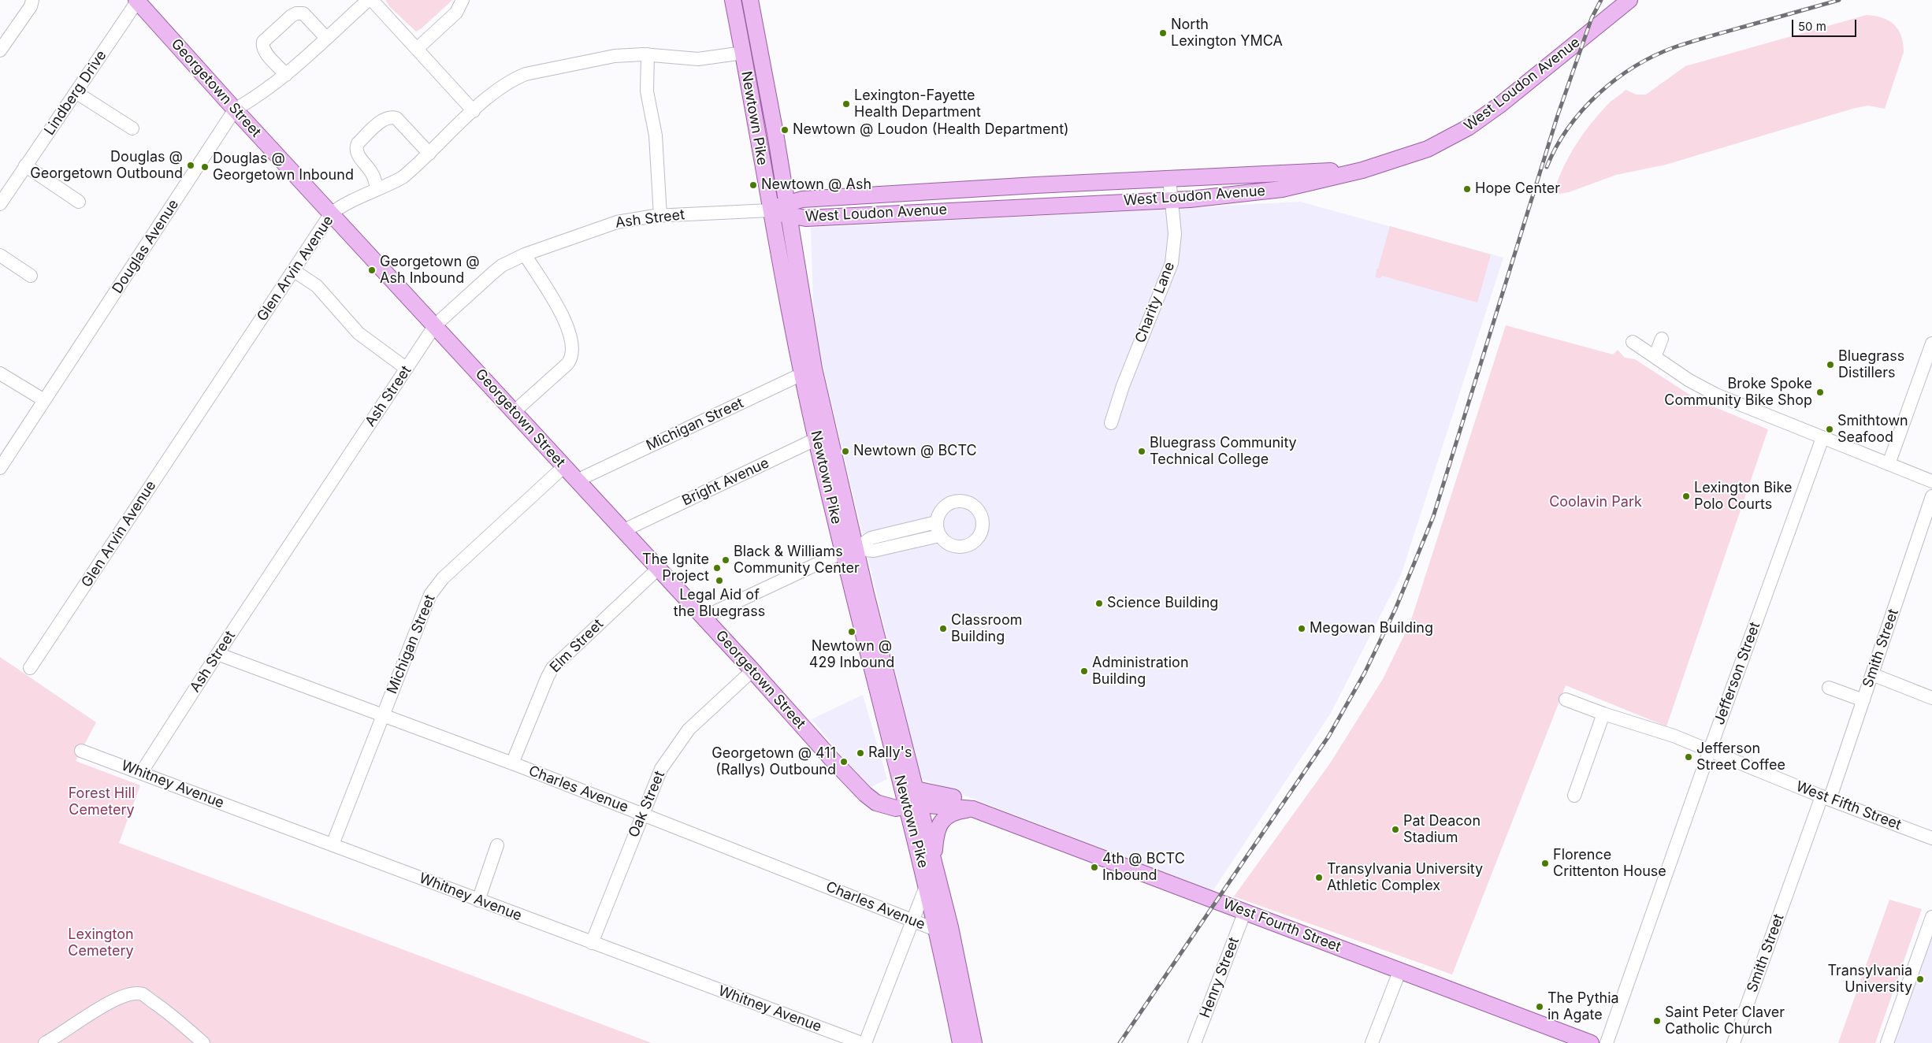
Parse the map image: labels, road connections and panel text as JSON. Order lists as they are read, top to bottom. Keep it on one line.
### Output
{"streets":{"main road":["West Loudon Avenue","Georgetown Street","Newtown Pike","West Fourth Street"],"street":["Lindberg Drive","Ash Street","Douglas Avenue","Glen Arvin Avenue","Charity Lane","Michigan Street","Bright Avenue","Elm Street","Smith Street","Jefferson Street","Whitney Avenue","Charles Avenue","Oak Street","West Fifth Street","Henry Street"]},"crossings":[["West Loudon Avenue","Newtown Pike"],["West Loudon Avenue","Ash Street"],["West Loudon Avenue","Charity Lane"],["Georgetown Street","Lindberg Drive"],["Georgetown Street","Newtown Pike"],["Georgetown Street","Ash Street"],["Georgetown Street","Douglas Avenue"],["Georgetown Street","Glen Arvin Avenue"],["Georgetown Street","Michigan Street"],["Georgetown Street","Bright Avenue"],["Georgetown Street","Elm Street"],["Georgetown Street","Oak Street"],["Georgetown Street","West Fourth Street"],["Newtown Pike","Ash Street"],["Newtown Pike","Glen Arvin Avenue"],["Newtown Pike","Michigan Street"],["Newtown Pike","Bright Avenue"],["Newtown Pike","Charles Avenue"],["Newtown Pike","West Fourth Street"],["Ash Street","Whitney Avenue"],["Ash Street","Charles Avenue"],["Michigan Street","Whitney Avenue"],["Michigan Street","Charles Avenue"],["Elm Street","Charles Avenue"],["Smith Street","West Fifth Street"],["Jefferson Street","West Fifth Street"],["Whitney Avenue","Oak Street"],["Charles Avenue","Oak Street"],["West Fourth Street","Henry Street"]],"parks":["Coolavin Park","Forest Hill Cemetery","Lexington Cemetery"],"places":["North Lexington YMCA","Lexington-Fayette Health Department","Newtown @ Loudon (Health Department)","Douglas @ Georgetown Outbound","Douglas @ Georgetown Inbound","Newtown @ Ash","Hope Center","Georgetown @ Ash Inbound","Bluegrass Distillers","Broke Spoke Community Bike Shop","Smithtown Seafood","Newtown @ BCTC","Bluegrass Community Technical College","Lexington Bike Polo Courts","Black & Williams Community Center","The Ignite Project","Legal Aid of the Bluegrass","Science Building","Classroom Building","Megowan Building","Newtown @ 429 Inbound","Administration Building","Rally's","Jefferson Street Coffee","Georgetown @ 411 (Rallys) Outbound","Pat Deacon Stadium","Florence Crittenton House","4th @ BCTC Inbound","Transylvania University Athletic Complex","Transylvania University","The Pythia in Agate","Saint Peter Claver Catholic Church"],"scale_bar":"50 m"}
